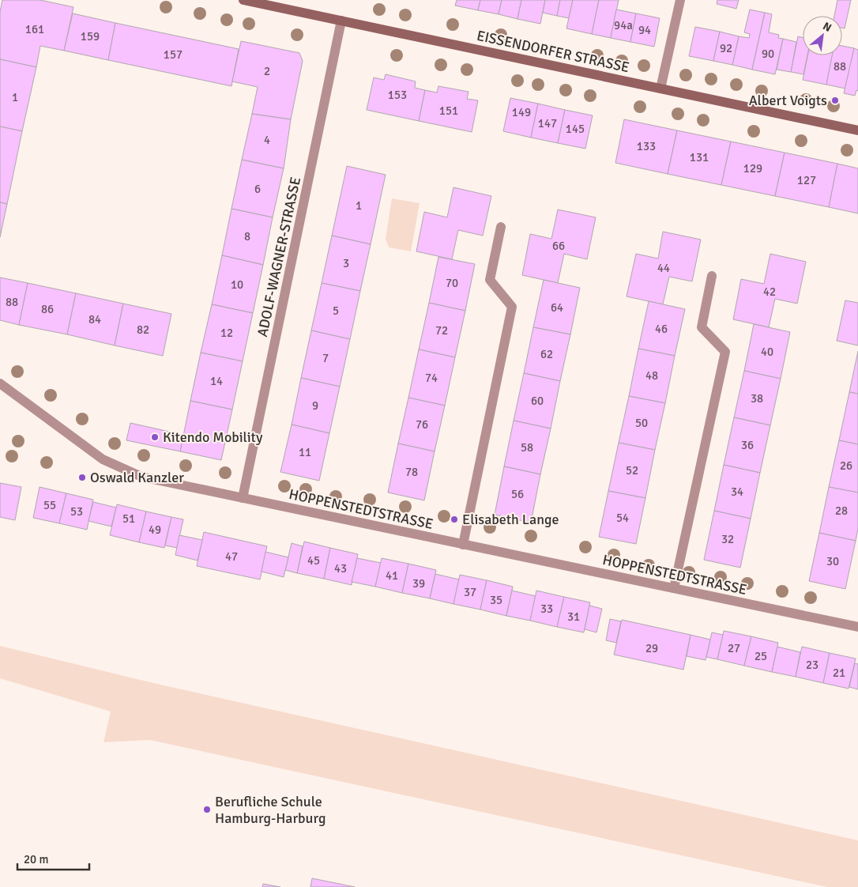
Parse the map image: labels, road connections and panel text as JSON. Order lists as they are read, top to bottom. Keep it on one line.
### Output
{"streets":{"main road":["EISSENDORFER STRASSE"],"street":["ADOLF-WAGNER-STRASSE","HOPPENSTEDTSTRASSE"]},"crossings":[["EISSENDORFER STRASSE","ADOLF-WAGNER-STRASSE"],["ADOLF-WAGNER-STRASSE","HOPPENSTEDTSTRASSE"]],"places":["Albert Voigts","Kitendo Mobility","Oswald Kanzler","Elisabeth Lange","Berufliche Schule Hamburg-Harburg"],"house_numbers":["94a","161","94","159","92","90","157","88","2","153","1","151","149","147","145","4","133","131","129","127","6","1","8","66","3","44","70","10","42","88","64","86","5","84","46","82","72","12","40","62","7","48","74","14","38","60","9","50","76","36","58","11","26","52","78","34","56","55","28","53","54","51","49","32","47","45","30","43","41","39","37","35","33","31","29","27","25","23","21"],"scale_bar":"20 m","north":"top right"}
